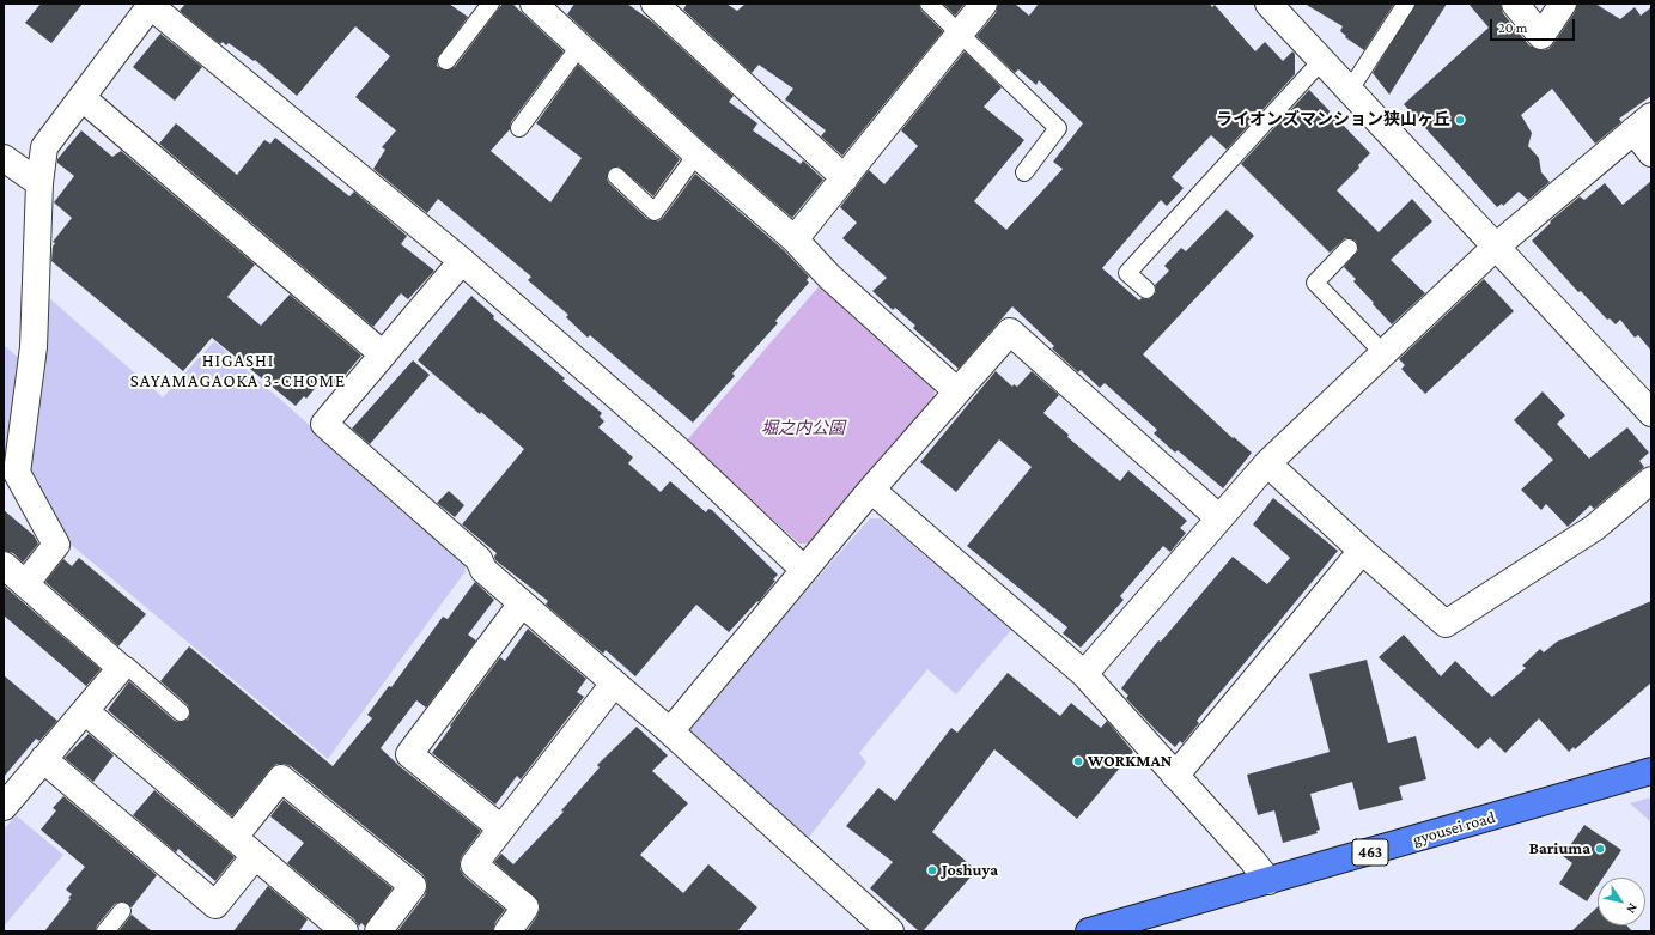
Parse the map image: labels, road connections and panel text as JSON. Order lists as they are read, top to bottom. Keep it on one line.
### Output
{"streets":{"highway":["gyousei road","463"]},"districts":["HIGASHI SAYAMAGAOKA 3-CHOME"],"parks":["堀之内公園"],"places":["ライオンズマンション狭山ヶ丘","WORKMAN","Bariuma","Joshuya"],"scale_bar":"20 m","north":"bottom right"}
